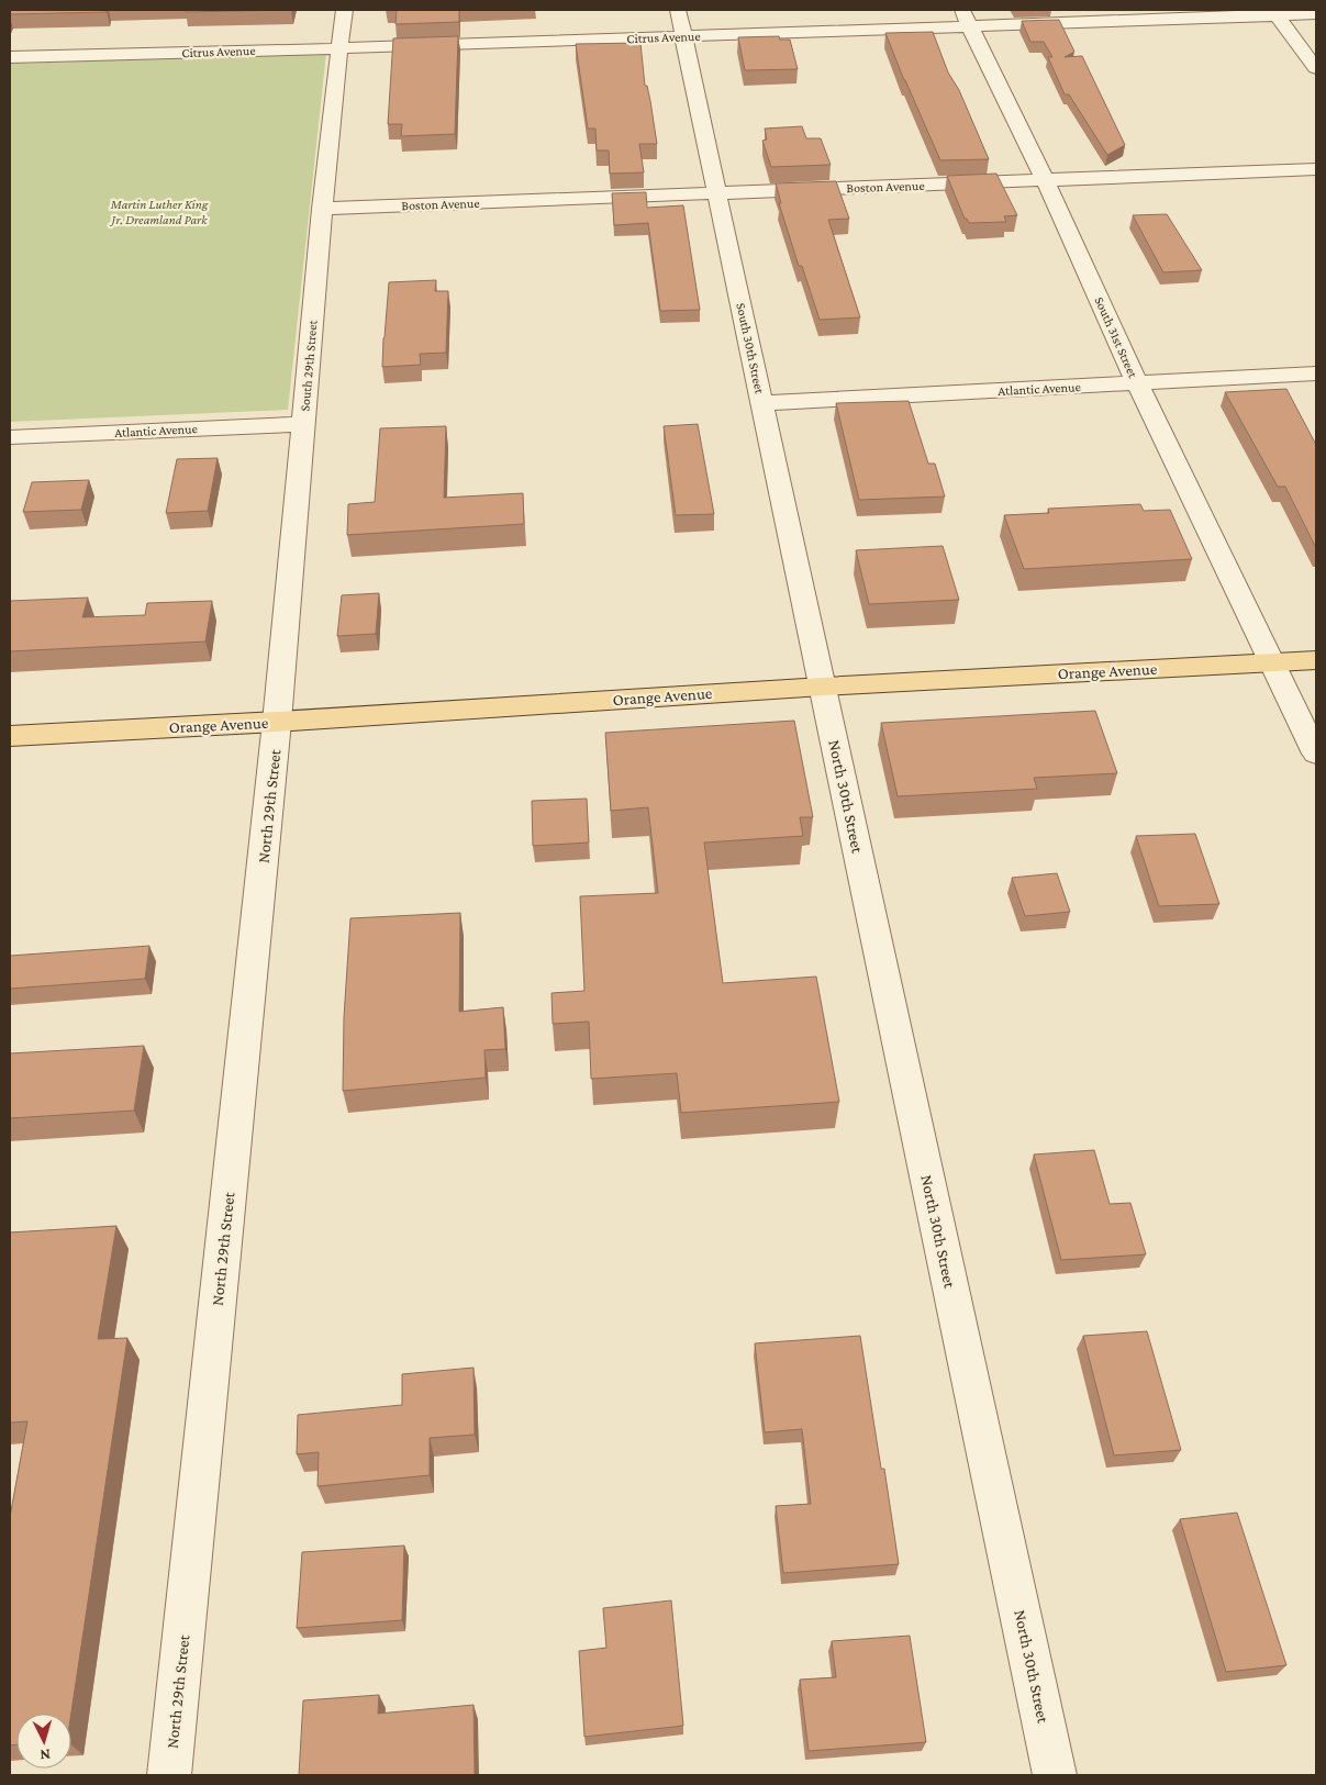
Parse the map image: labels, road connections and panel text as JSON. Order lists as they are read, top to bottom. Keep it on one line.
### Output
{"streets":{"main road":["Orange Avenue"],"street":["Citrus Avenue","Boston Avenue","South 31st Street","South 30th Street","South 29th Street","Atlantic Avenue","North 30th Street","North 29th Street"]},"crossings":[["Citrus Avenue","South 31st Street"],["Citrus Avenue","South 30th Street"],["Citrus Avenue","South 29th Street"],["Boston Avenue","South 31st Street"],["Boston Avenue","South 30th Street"],["Boston Avenue","South 29th Street"],["South 31st Street","Atlantic Avenue"],["South 31st Street","Orange Avenue"],["South 30th Street","Atlantic Avenue"],["South 30th Street","Orange Avenue"],["South 30th Street","North 30th Street"],["South 29th Street","Atlantic Avenue"],["South 29th Street","Orange Avenue"],["South 29th Street","North 29th Street"],["Orange Avenue","North 30th Street"],["Orange Avenue","North 29th Street"]],"parks":["Martin Luther King Jr. Dreamland Park"],"north":"bottom"}
